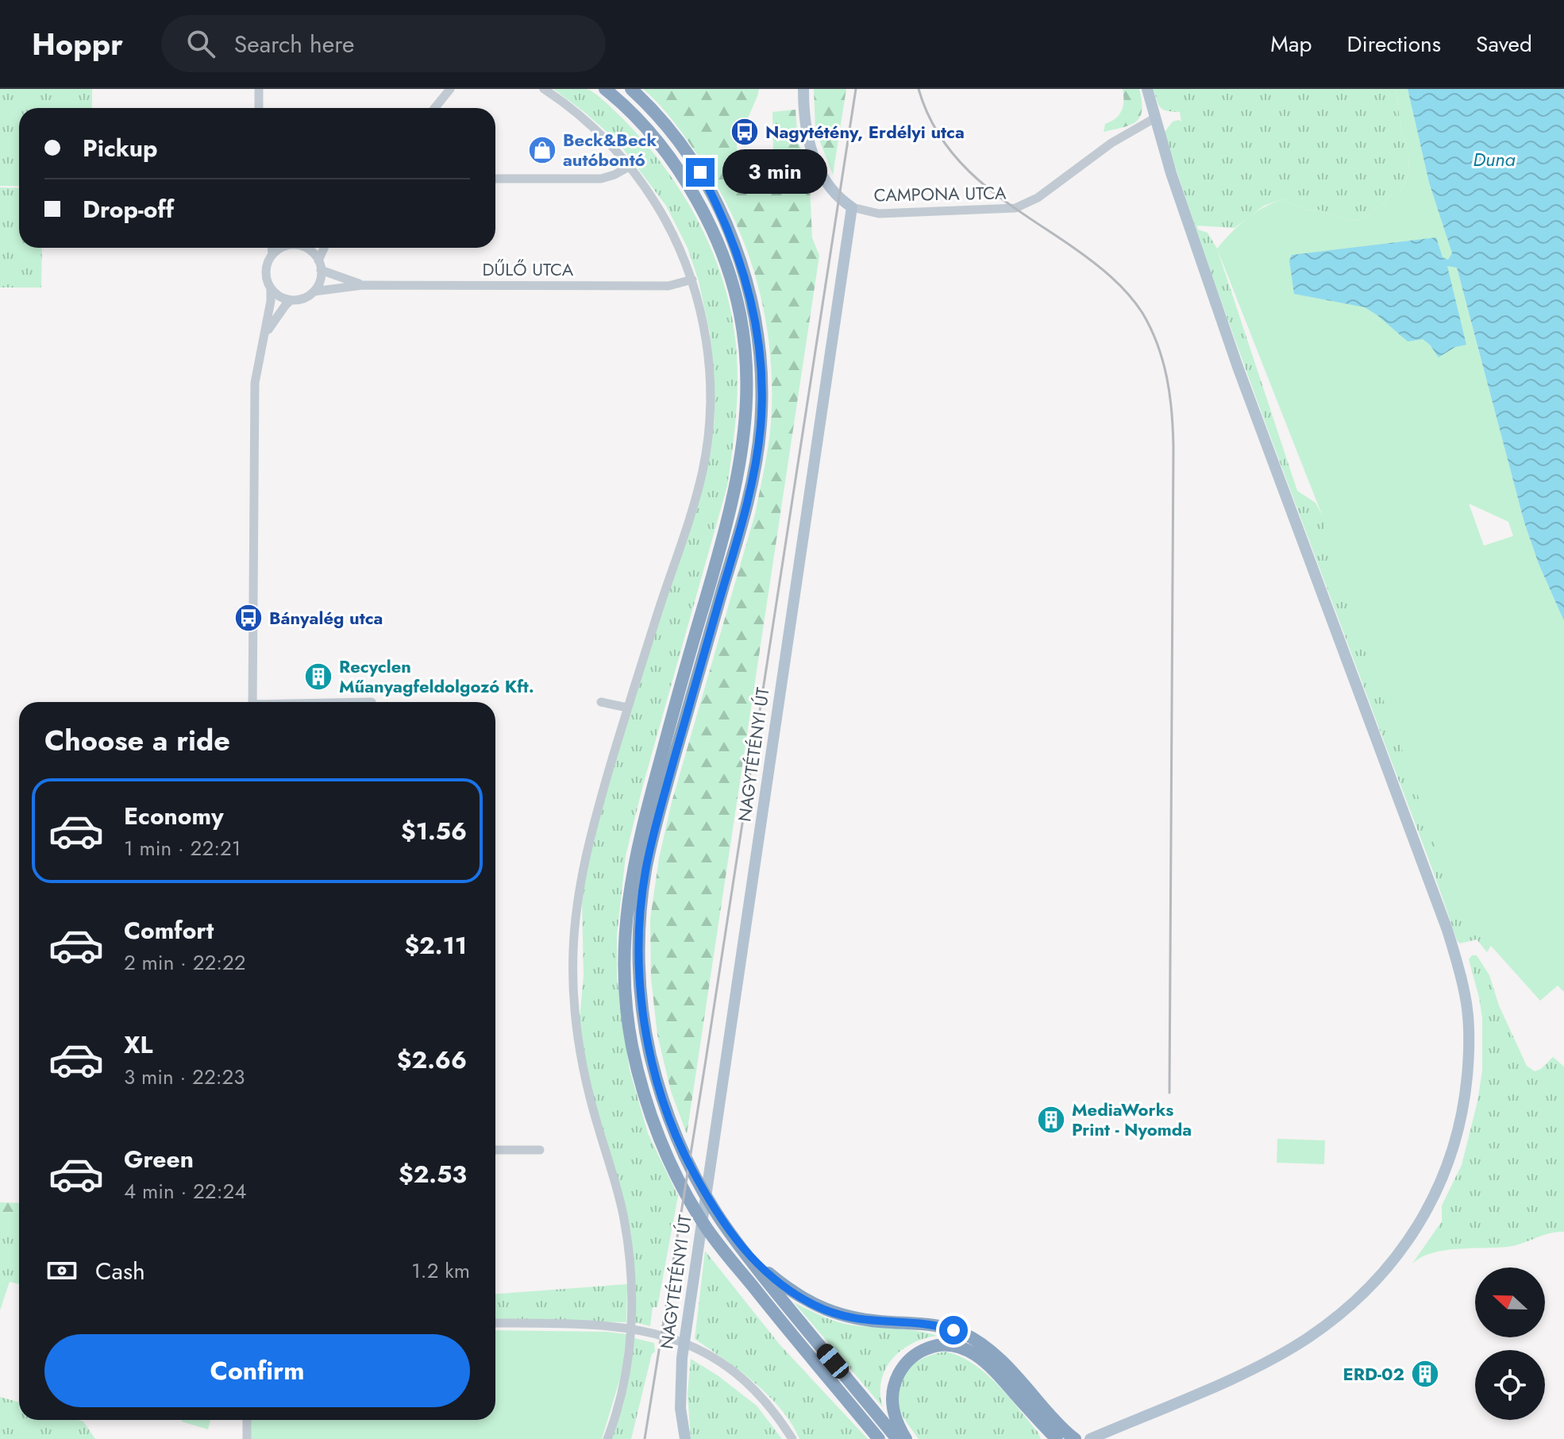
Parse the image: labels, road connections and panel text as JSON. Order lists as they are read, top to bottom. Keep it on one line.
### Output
{"streets":{"main road":["NAGYTÉTÉNYI ÚT"],"street":["CAMPONA UTCA","DŰLŐ UTCA"]},"crossings":[["CAMPONA UTCA","NAGYTÉTÉNYI ÚT"]],"water":["Duna"],"places":{"bus stop":["Nagytétény, Erdélyi utca","Bányalég utca"],"shop":["Beck&Beck autóbontó"],"building":["Recyclen Műanyagfeldolgozó Kft.","MediaWorks Print - Nyomda","ERD-02"]},"north":"left","page":{"header":"Hoppr","search":"Search here","nav":["Map","Directions","Saved"],"banner":["Pickup","Drop-off"],"bubble":"3 min","heading":"Choose a ride","list":[{"name":"Economy","note":"1 min · 22:21","value":"$1.56"},{"name":"Comfort","note":"2 min · 22:22","value":"$2.11"},{"name":"XL","note":"3 min · 22:23","value":"$2.66"},{"name":"Green","note":"4 min · 22:24","value":"$2.53"}],"pay":["Cash","1.2 km"],"buttons":"Confirm"}}
